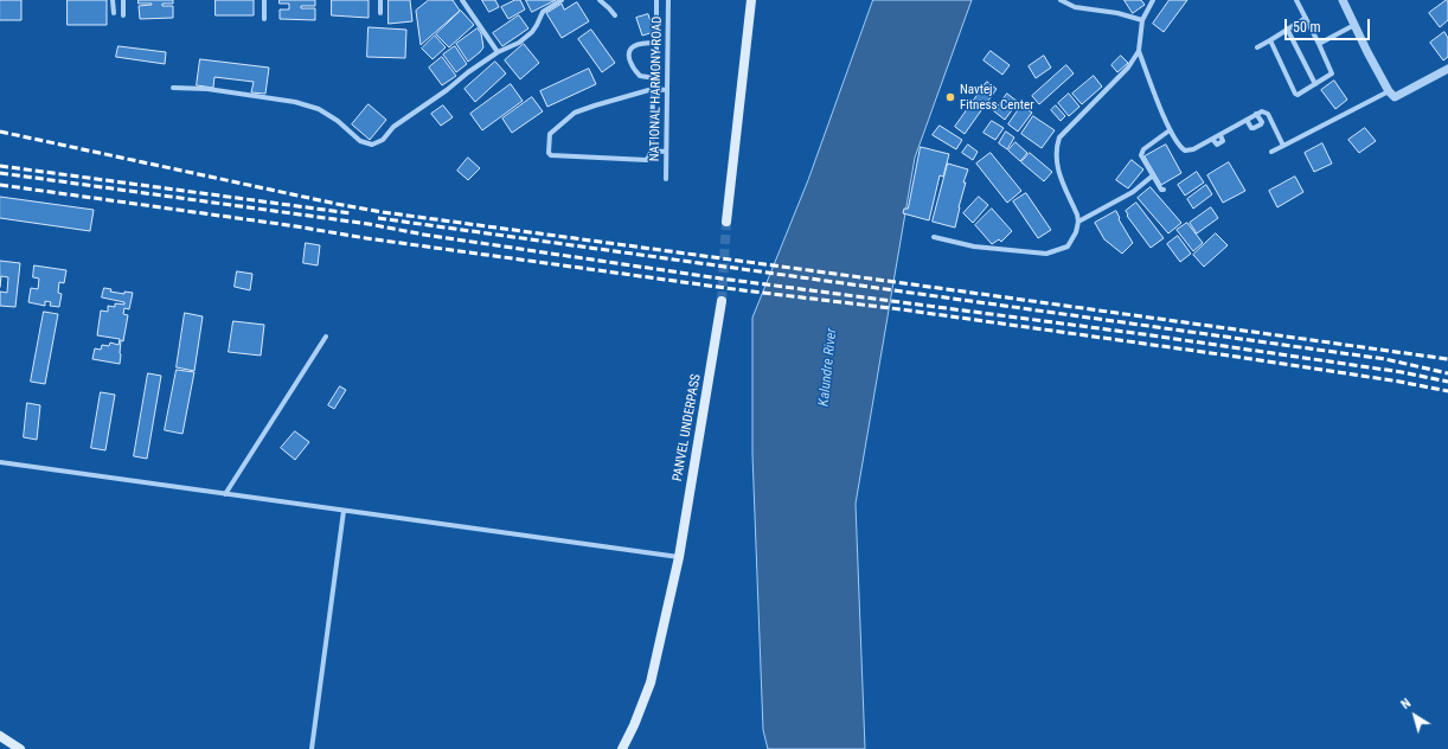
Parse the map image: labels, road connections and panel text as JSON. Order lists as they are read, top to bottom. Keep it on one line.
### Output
{"streets":{"main road":["PANVEL UNDERPASS"],"street":["NATIONAL HARMONY ROAD"]},"water":["Kalundre River"],"places":["Navtej Fitness Center"],"scale_bar":"50 m","north":"top left"}
